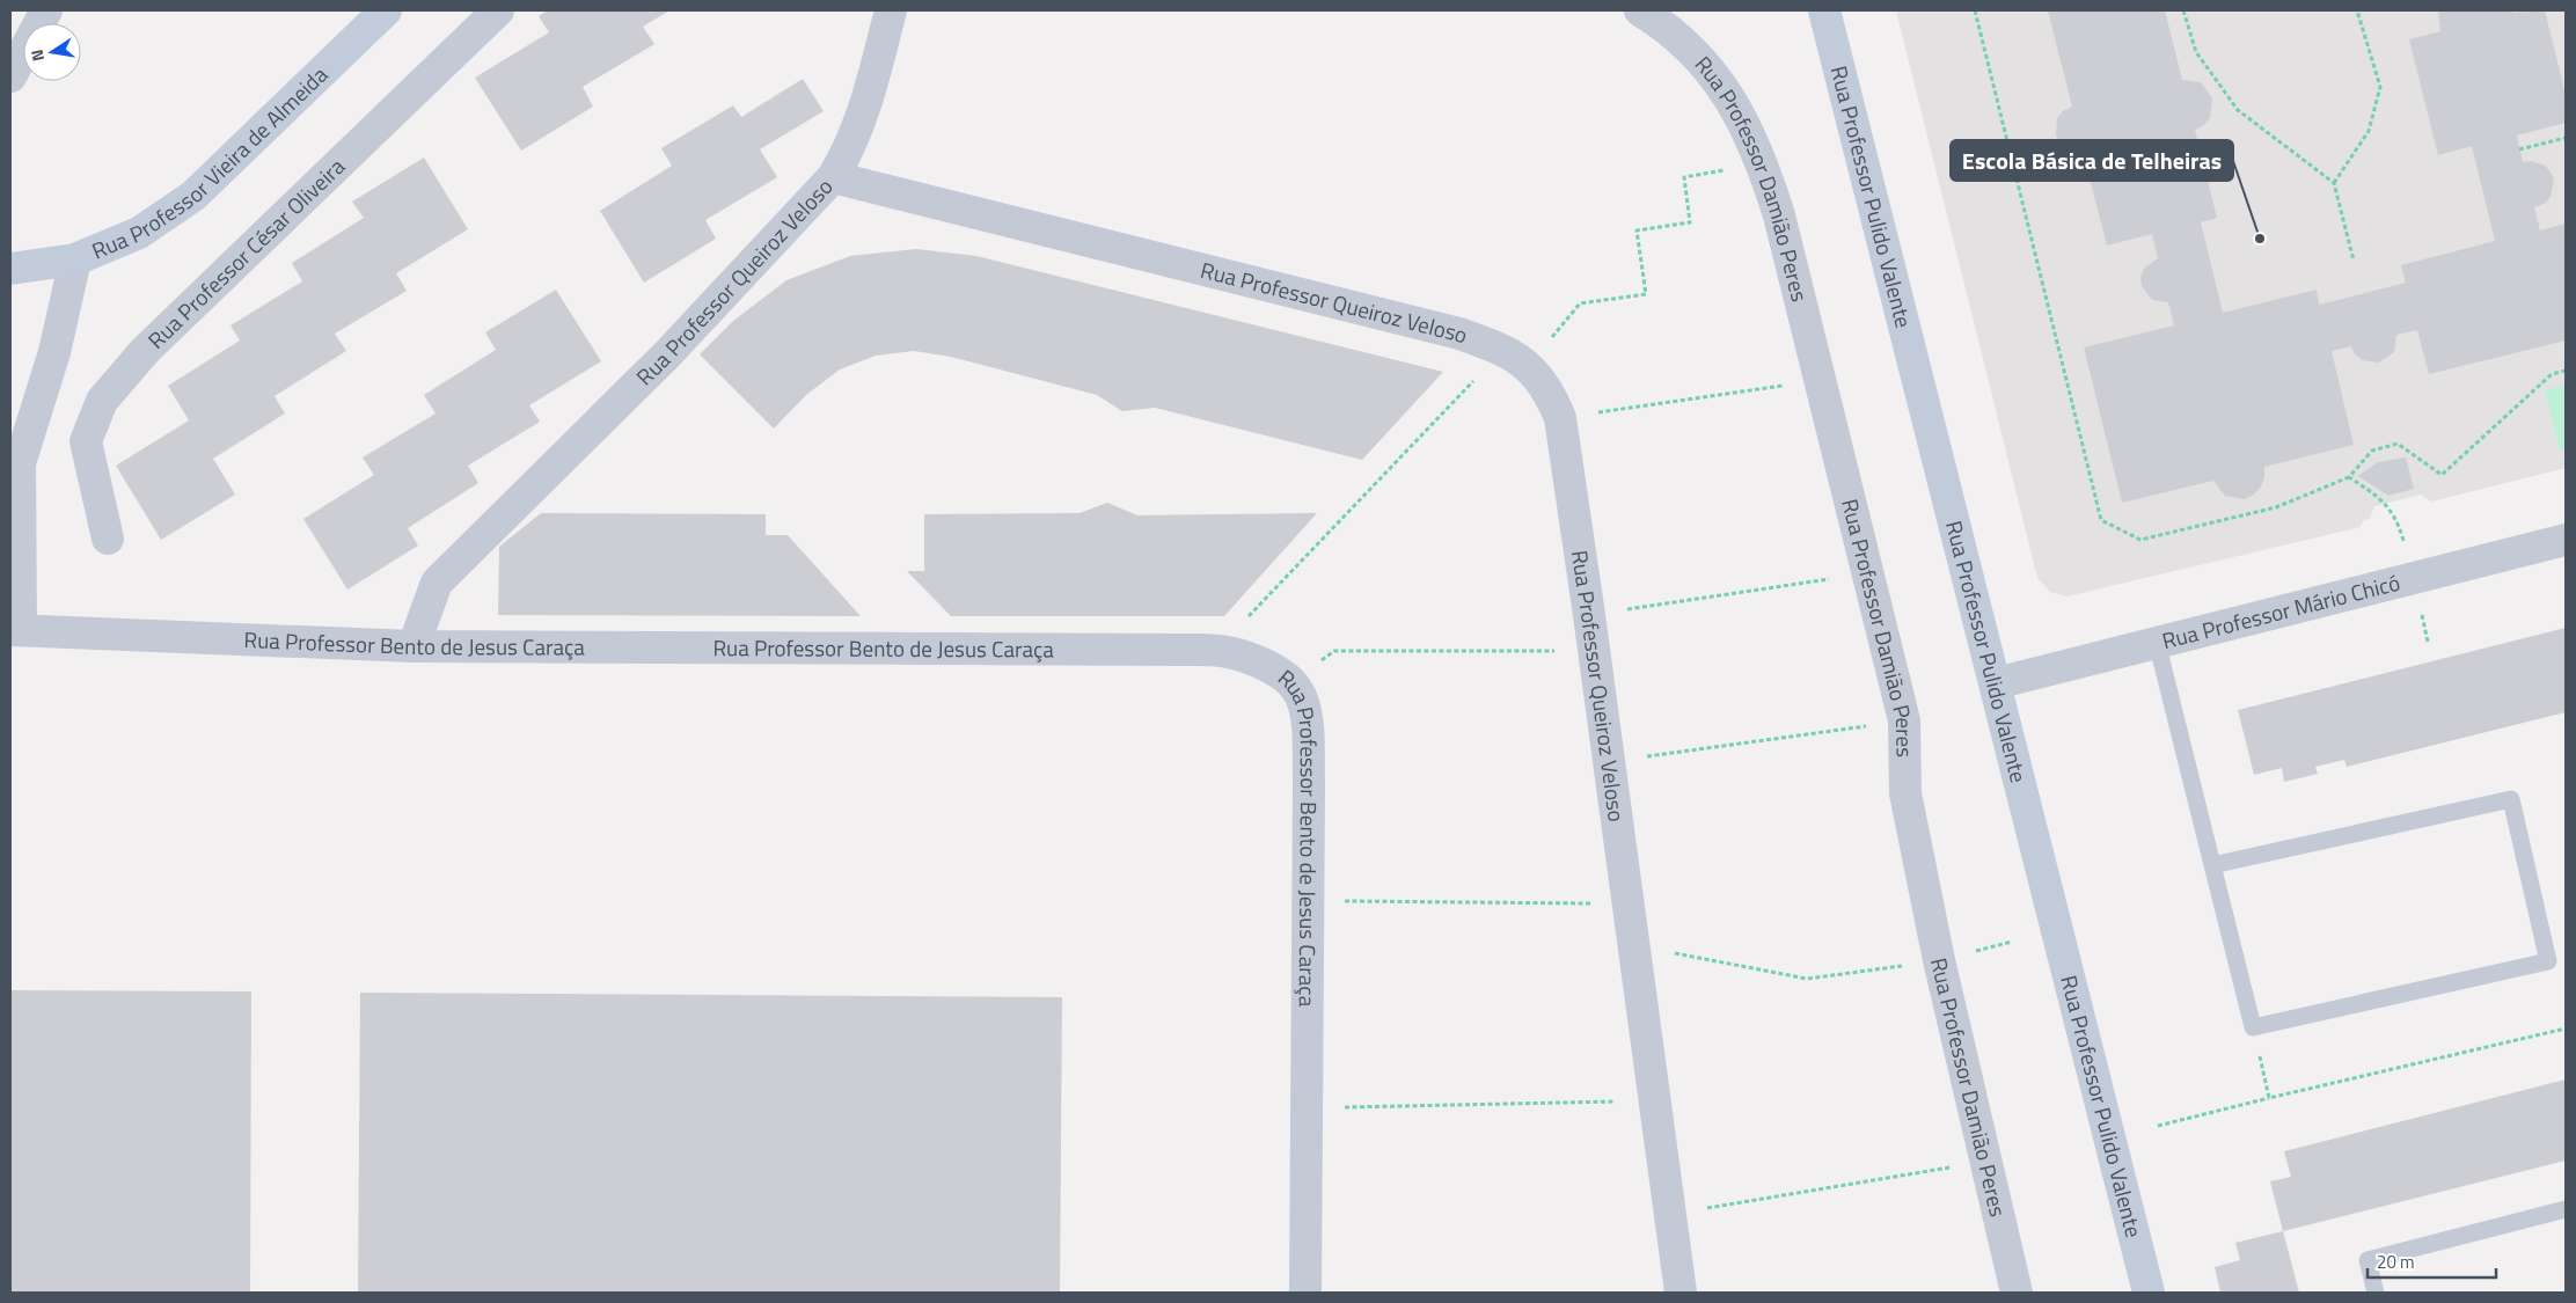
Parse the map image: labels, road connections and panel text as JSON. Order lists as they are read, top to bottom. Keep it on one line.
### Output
{"streets":{"main road":["Rua Professor Vieira de Almeida","Rua Professor Pulido Valente"],"street":["Rua Professor Damião Peres","Rua Professor César Oliveira","Rua Professor Queiroz Veloso","Rua Professor Mário Chicó","Rua Professor Bento de Jesus Caraça"]},"crossings":[["Rua Professor Vieira de Almeida","Rua Professor Bento de Jesus Caraça"],["Rua Professor Pulido Valente","Rua Professor Mário Chicó"],["Rua Professor Queiroz Veloso","Rua Professor Bento de Jesus Caraça"]],"places":["Escola Básica de Telheiras"],"scale_bar":"20 m","north":"left"}
